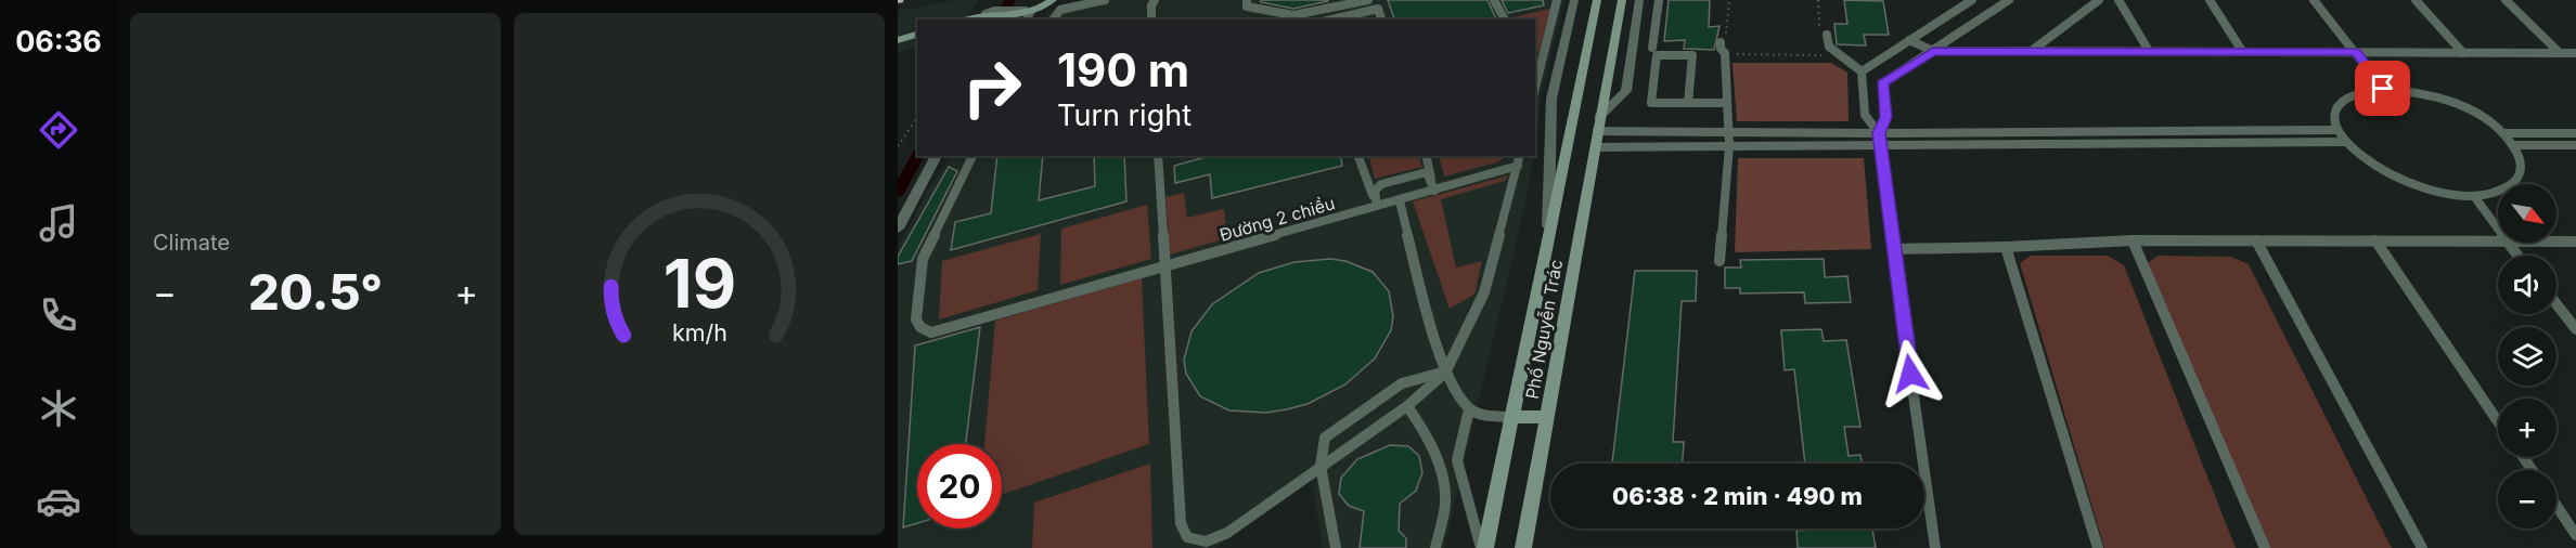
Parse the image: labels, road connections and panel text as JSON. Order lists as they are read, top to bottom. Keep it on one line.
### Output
{"streets":{"main road":["Phố Nguyễn Trác"],"lane":["Đường 2 chiều"]},"north":"bottom right","page":{"tabs":"06:36","tile":"Climate","turn":["190 m","Turn right"],"map_buttons":["+","−"],"heat":["−","20.5°","+"],"limit":"20","trip":"06:38 · 2 min · 490 m","gauge":["19","km/h"]}}
